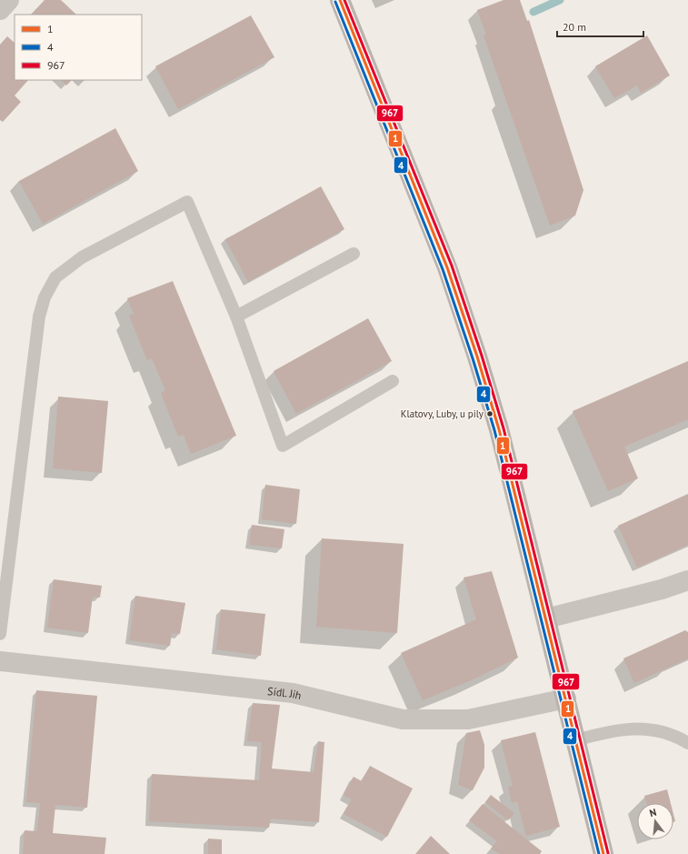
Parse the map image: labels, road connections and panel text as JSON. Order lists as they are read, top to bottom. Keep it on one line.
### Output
{"streets":{"street":["Sídl. Jih"]},"places":["Klatovy, Luby, u pily"],"lines":["transit line 1","transit line 967","transit line 4"],"legend":["1","4","967"],"scale_bar":"20 m","north":"top"}
